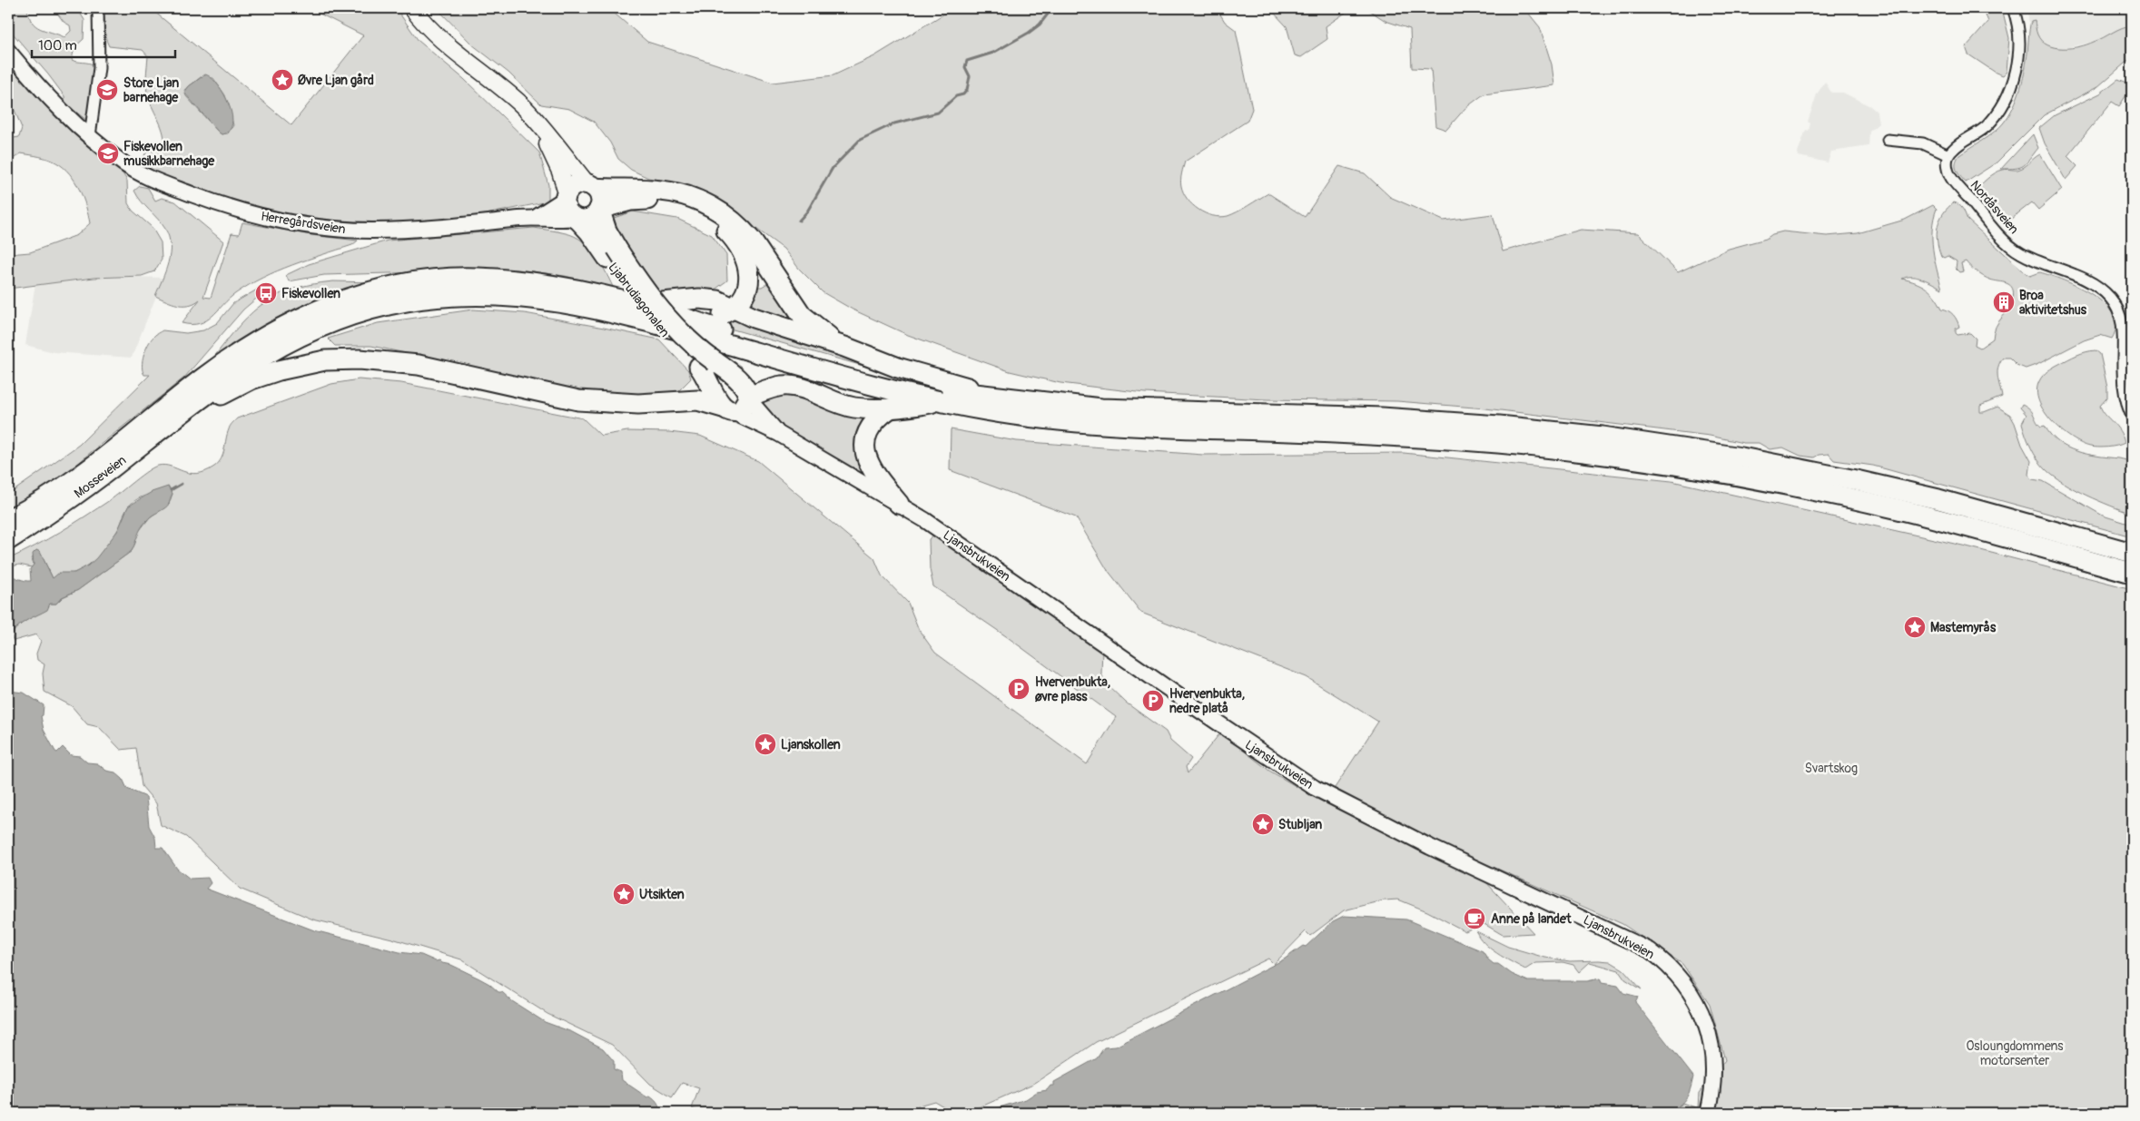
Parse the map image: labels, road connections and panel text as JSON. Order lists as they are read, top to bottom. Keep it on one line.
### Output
{"streets":{"highway":["Ljabrudiagonalen","Mosseveien"],"main road":["Herregårdsveien","Ljansbrukveien"],"street":["Nordåsveien"]},"crossings":[["Herregårdsveien","Ljabrudiagonalen"],["Ljabrudiagonalen","Ljansbrukveien"]],"parks":["Svartskog","Osloungdommens motorsenter"],"places":{"place":["Øvre Ljan gård","Mastemyrås","Ljanskollen","Stubljan","Utsikten"],"school or university":["Store Ljan barnehage","Fiskevollen musikkbarnehage"],"bus stop":["Fiskevollen"],"building":["Broa aktivitetshus"],"parking":["Hvervenbukta, øvre plass","Hvervenbukta, nedre platå"],"cafe":["Anne på landet"]},"scale_bar":"100 m"}
